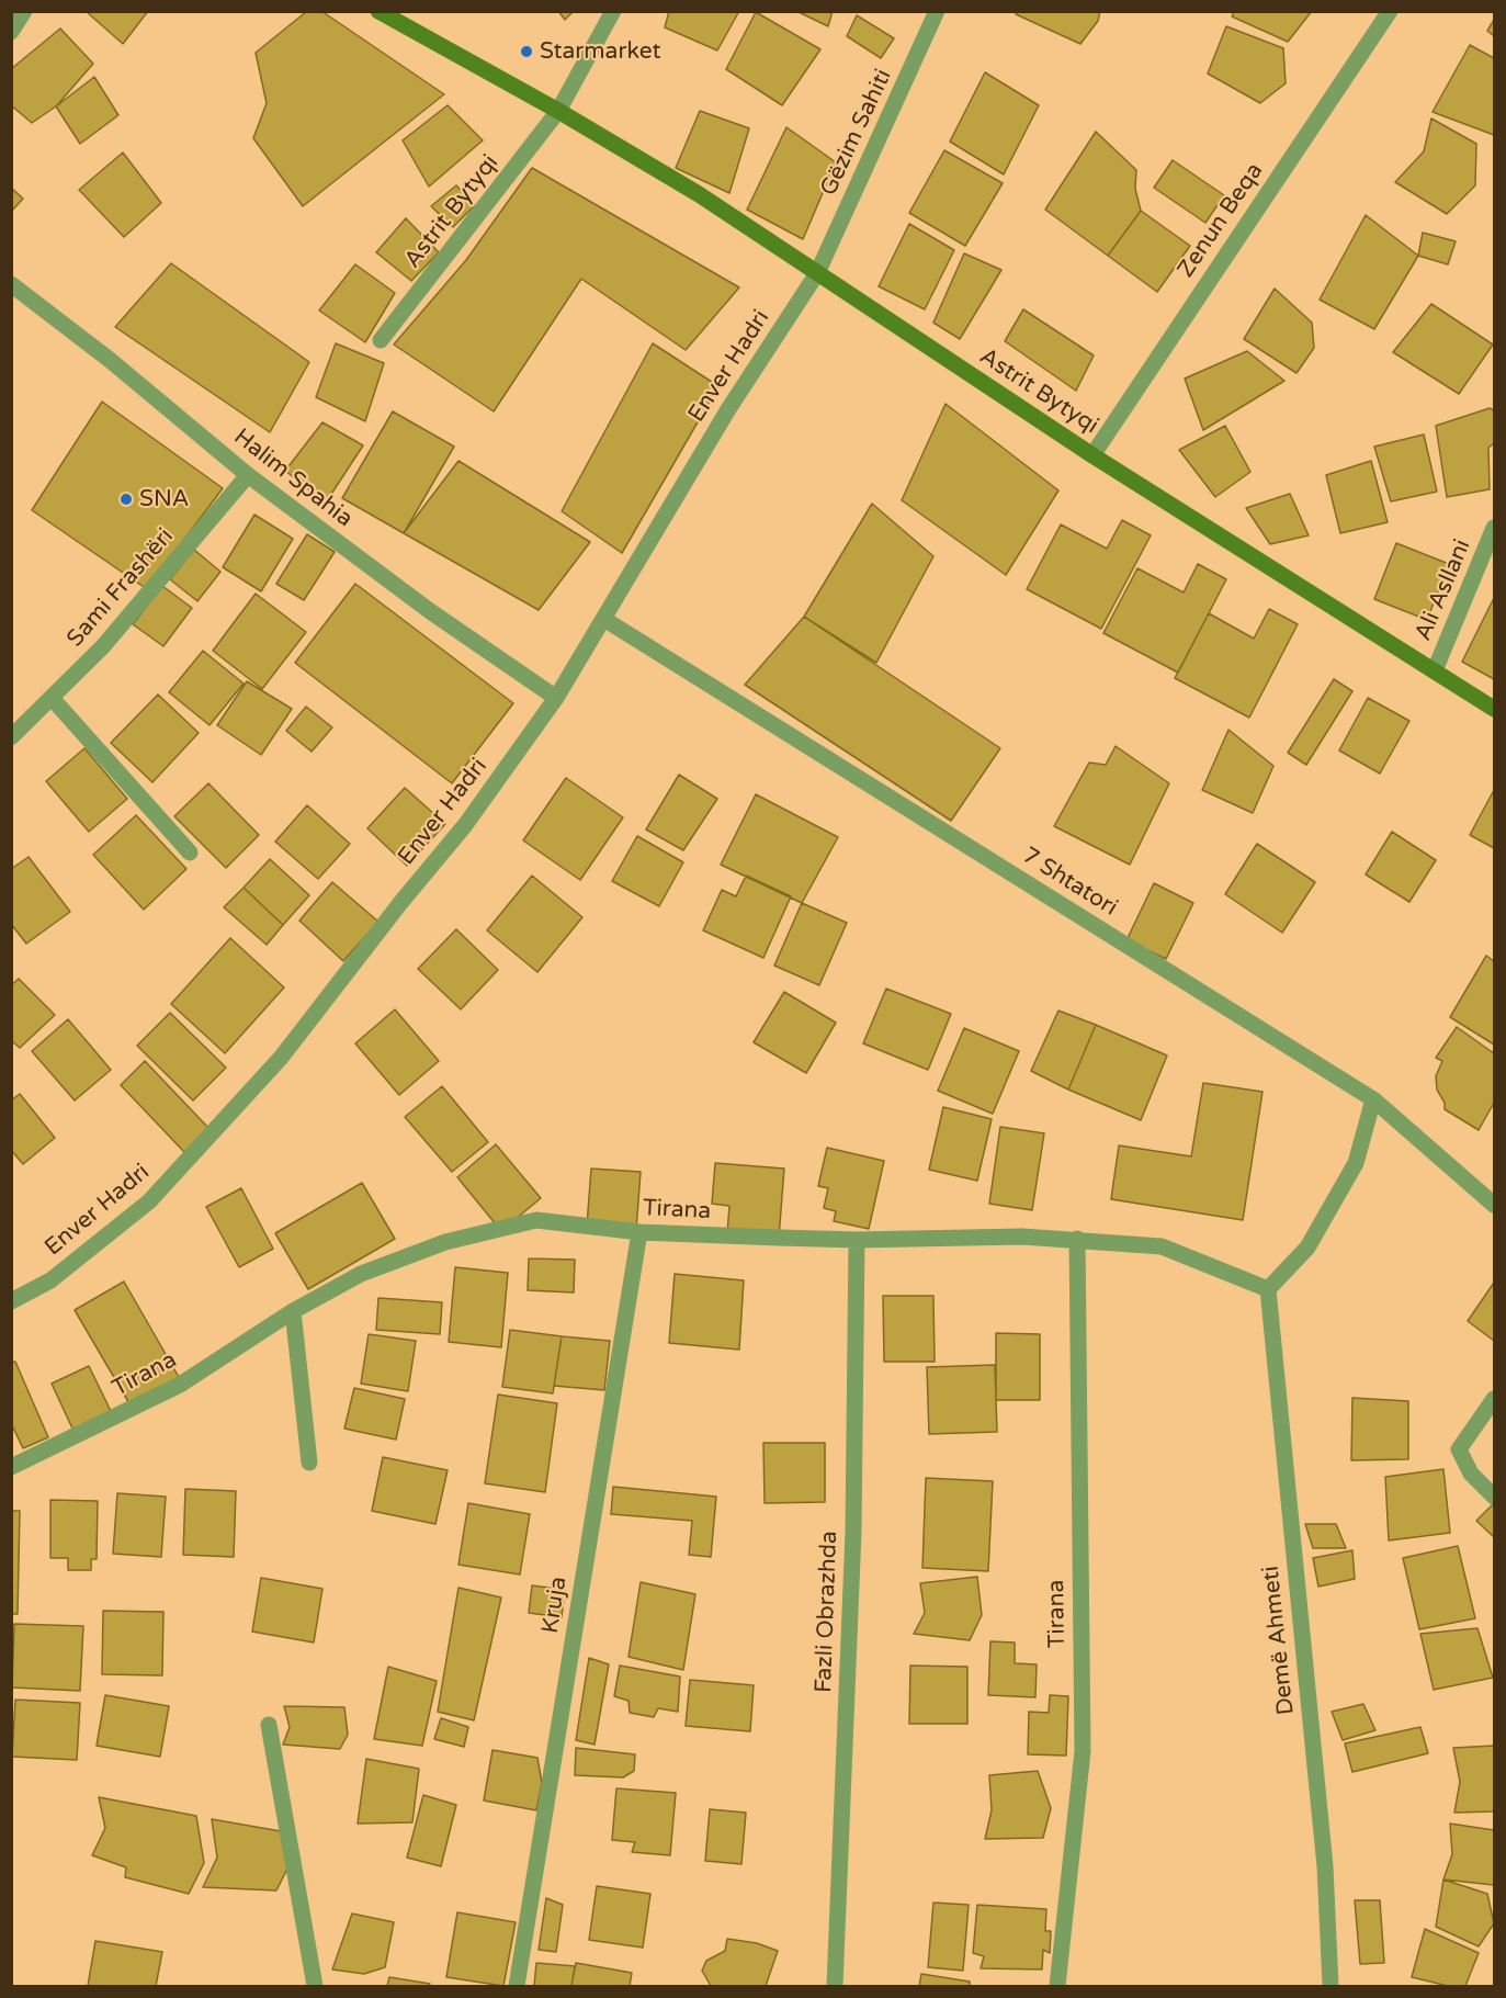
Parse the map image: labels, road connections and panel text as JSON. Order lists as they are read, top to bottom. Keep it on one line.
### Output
{"streets":{"street":["Gëzim Sahiti","Astrit Bytyqi","Zenun Beqa","Enver Hadri","Halim Spahia","Sami Frashëri","Ali Asllani","7 Shtatori","Tirana","Kruja","Fazli Obrazhda","Demë Ahmeti"]},"crossings":[["Gëzim Sahiti","Astrit Bytyqi"],["Gëzim Sahiti","Enver Hadri"],["Astrit Bytyqi","Zenun Beqa"],["Astrit Bytyqi","Enver Hadri"],["Astrit Bytyqi","Ali Asllani"],["Enver Hadri","Halim Spahia"],["Enver Hadri","7 Shtatori"],["Halim Spahia","Sami Frashëri"],["Tirana","Kruja"],["Tirana","Fazli Obrazhda"],["Tirana","Demë Ahmeti"]],"places":["Starmarket","SNA"]}
